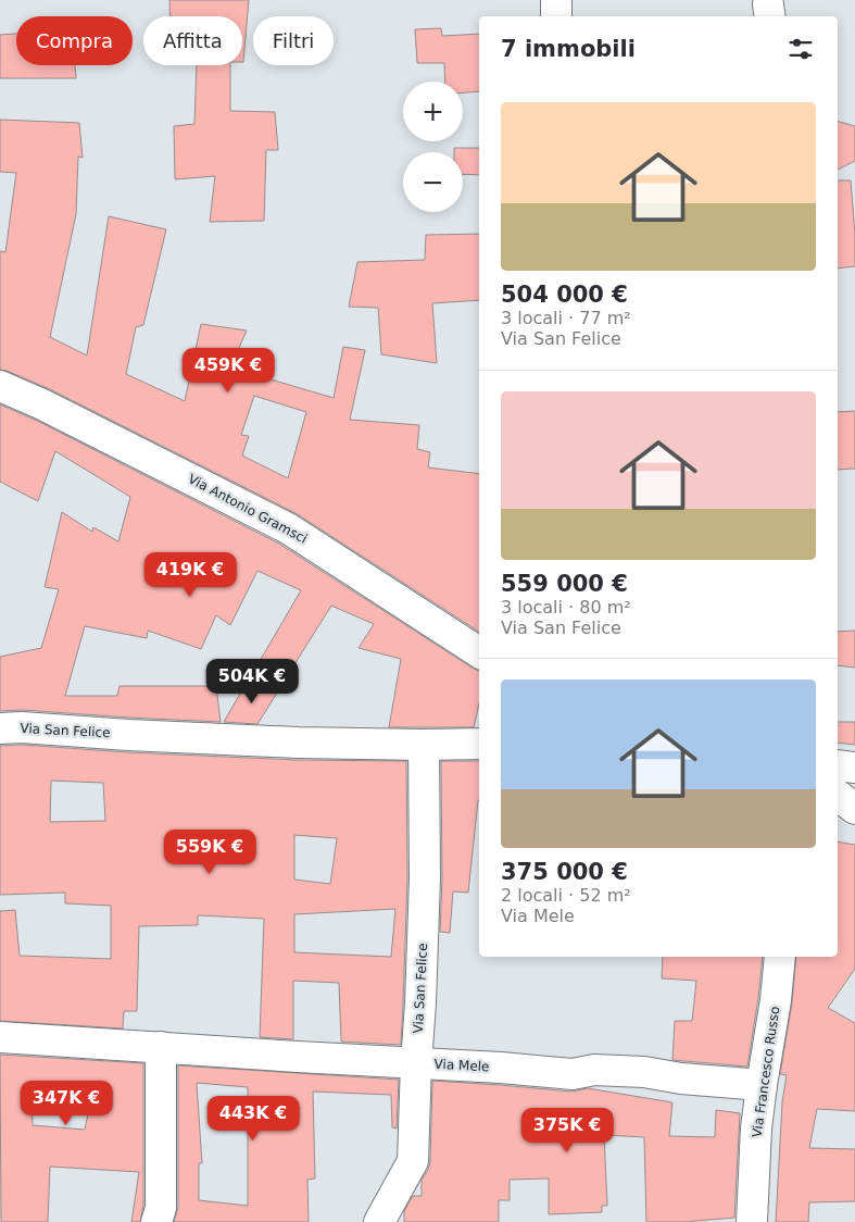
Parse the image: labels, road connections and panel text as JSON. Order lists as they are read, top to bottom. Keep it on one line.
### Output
{"streets":{"street":["Via Antonio Gramsci","Via San Felice","Via Mele","Via Francesco Russo"]},"crossings":[["Via San Felice","Via Mele"],["Via Mele","Via Francesco Russo"]],"page":{"chip":["Compra","Affitta","Filtri"],"heading":"7 immobili","map_buttons":["+","−"],"list":[{"name":"504 000 €","note":"3 locali · 77 m² · Via San Felice"},{"name":"559 000 €","note":"3 locali · 80 m² · Via San Felice"},{"name":"375 000 €","note":"2 locali · 52 m² · Via Mele"}],"price":["459K €","419K €","504K €","559K €","347K €","443K €","375K €"]}}
